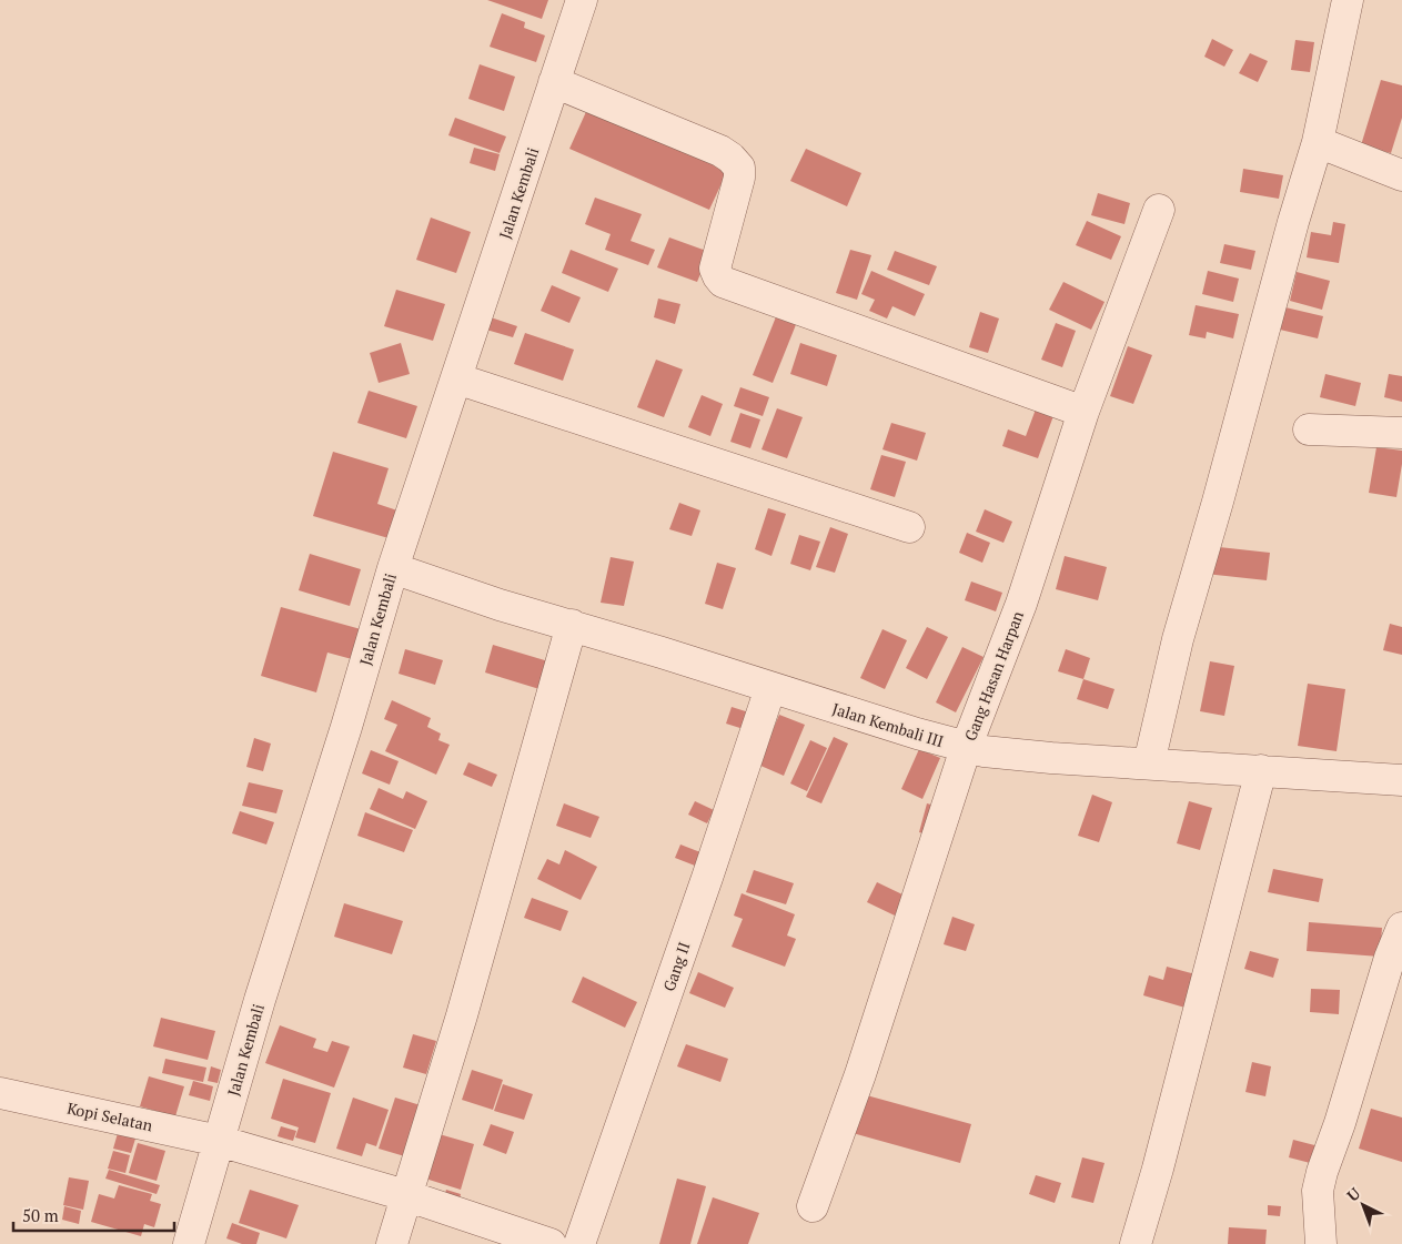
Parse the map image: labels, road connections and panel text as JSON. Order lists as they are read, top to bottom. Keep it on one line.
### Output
{"streets":{"street":["Jalan Kembali","Gang Hasan Harpan","Jalan Kembali III","Gang II","Kopi Selatan"]},"crossings":[["Jalan Kembali","Jalan Kembali III"],["Jalan Kembali","Kopi Selatan"],["Gang Hasan Harpan","Jalan Kembali III"],["Jalan Kembali III","Gang II"]],"scale_bar":"50 m","north":"top left"}
